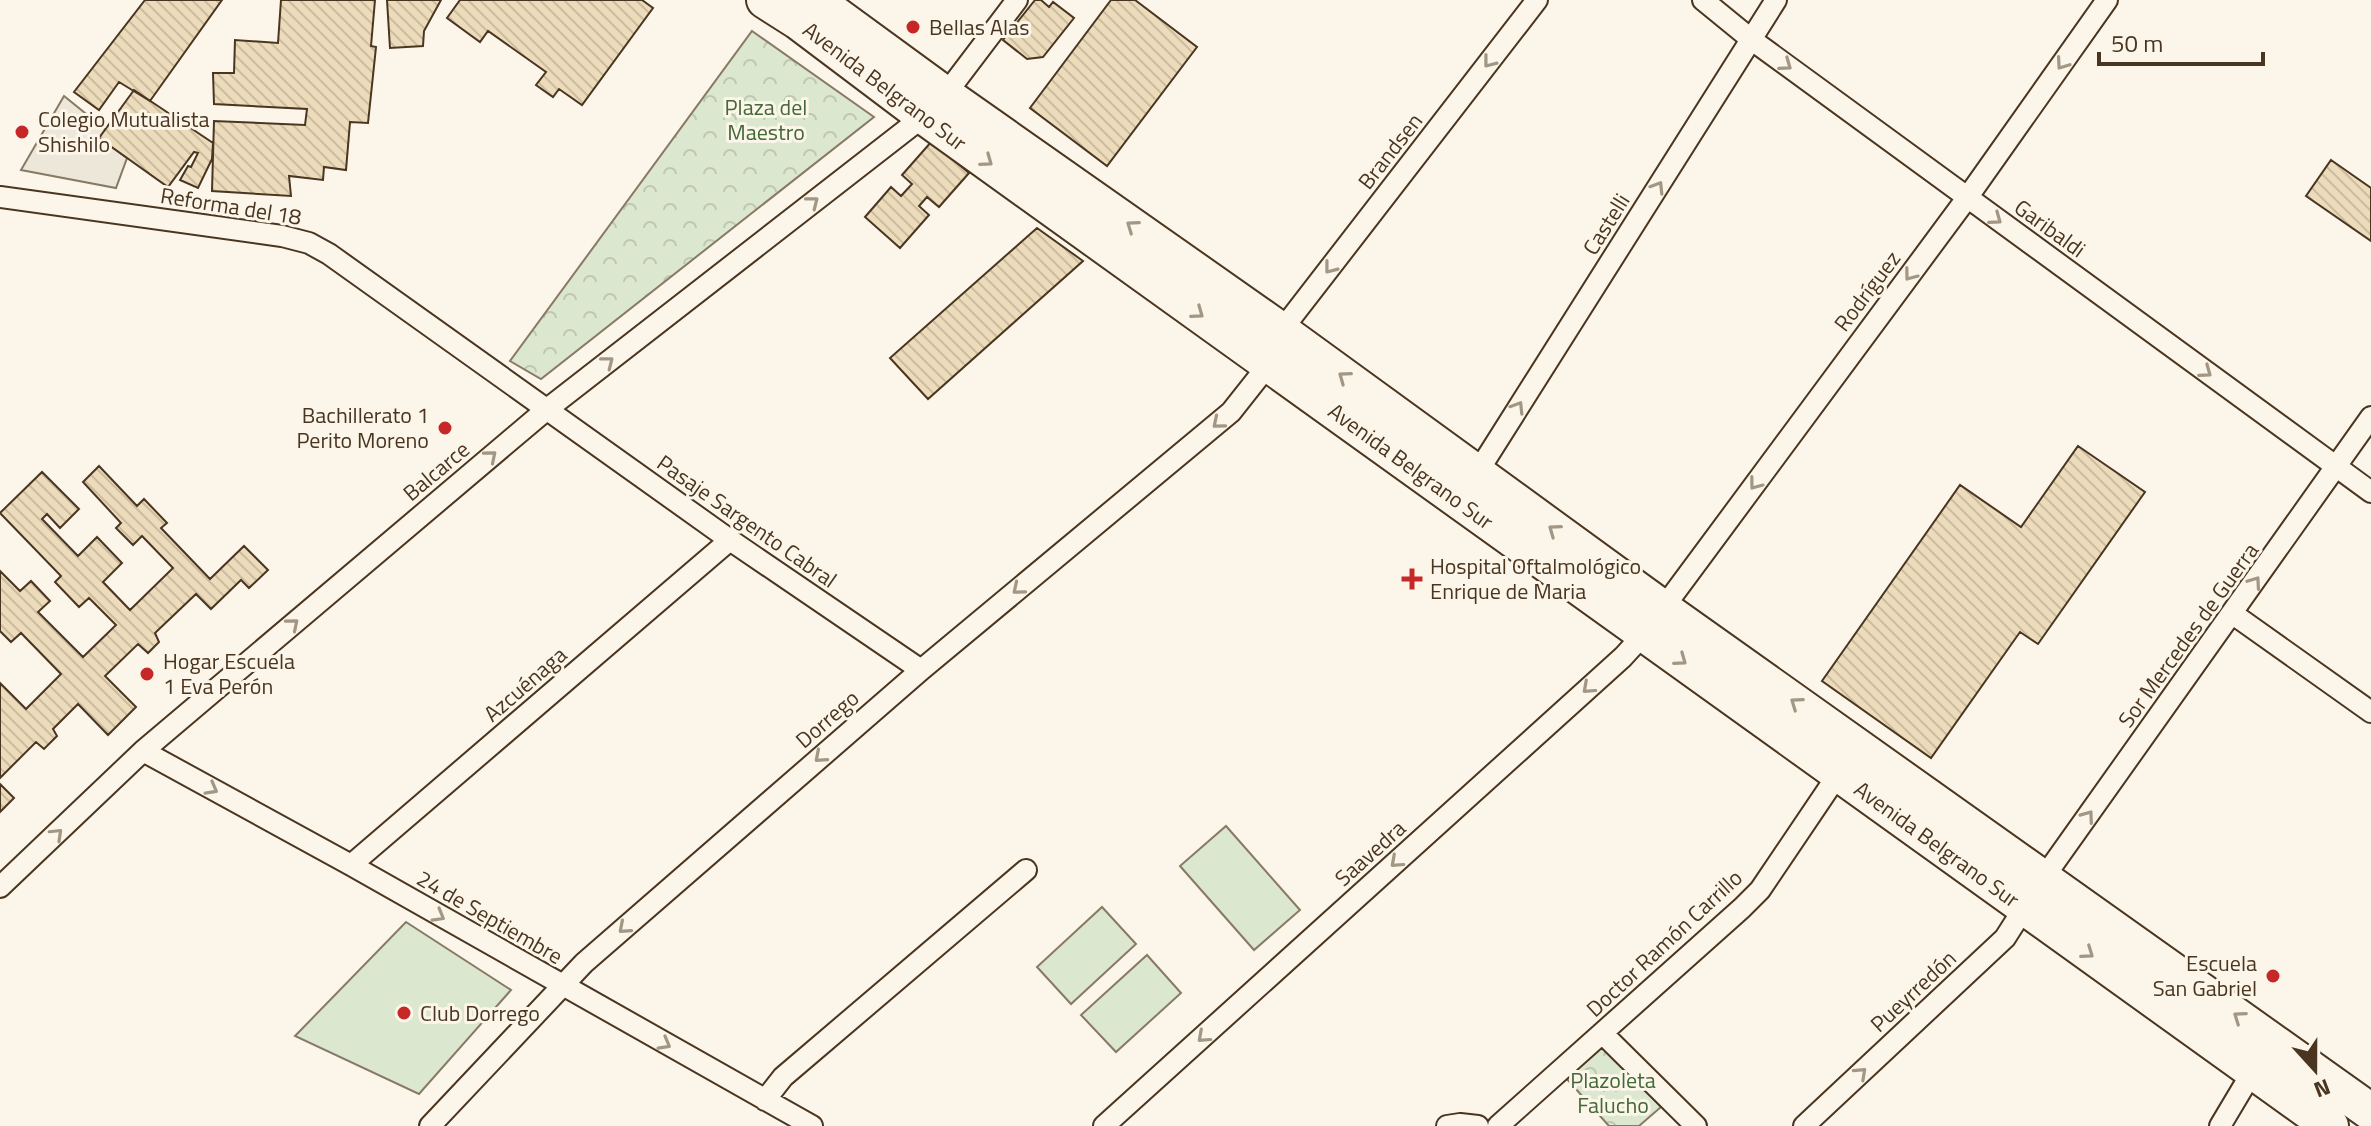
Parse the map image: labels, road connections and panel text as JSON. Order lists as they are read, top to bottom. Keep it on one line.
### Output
{"streets":{"highway":["Avenida Belgrano Sur"],"street":["Brandsen","Reforma del 18","Castelli","Garibaldi","Rodríguez","Balcarce","Pasaje Sargento Cabral","Sor Mercedes de Guerra","Azcuénaga","Dorrego","Saavedra","24 de Septiembre","Doctor Ramón Carrillo","Pueyrredón"]},"crossings":[["Avenida Belgrano Sur","Brandsen"],["Avenida Belgrano Sur","Castelli"],["Avenida Belgrano Sur","Rodríguez"],["Avenida Belgrano Sur","Balcarce"],["Avenida Belgrano Sur","Sor Mercedes de Guerra"],["Avenida Belgrano Sur","Dorrego"],["Avenida Belgrano Sur","Saavedra"],["Avenida Belgrano Sur","Doctor Ramón Carrillo"],["Avenida Belgrano Sur","Pueyrredón"],["Brandsen","Dorrego"],["Reforma del 18","Balcarce"],["Reforma del 18","Pasaje Sargento Cabral"],["Castelli","Garibaldi"],["Garibaldi","Rodríguez"],["Garibaldi","Sor Mercedes de Guerra"],["Rodríguez","Saavedra"],["Balcarce","Pasaje Sargento Cabral"],["Balcarce","24 de Septiembre"],["Pasaje Sargento Cabral","Azcuénaga"],["Pasaje Sargento Cabral","Dorrego"],["Sor Mercedes de Guerra","Pueyrredón"],["Azcuénaga","24 de Septiembre"],["Dorrego","24 de Septiembre"]],"one_way":["Brandsen","Castelli","Garibaldi","Rodríguez","Balcarce","Sor Mercedes de Guerra","Dorrego","Saavedra","24 de Septiembre","Pueyrredón"],"parks":["Plaza del Maestro","Plazoleta Falucho"],"places":{"other":["Bellas Alas","Colegio Mutualista Shishilo","Bachillerato 1 Perito Moreno","Hogar Escuela 1 Eva Perón","Escuela San Gabriel","Club Dorrego"],"health":["Hospital Oftalmológico Enrique de Maria"]},"scale_bar":"50 m","north":"bottom"}
